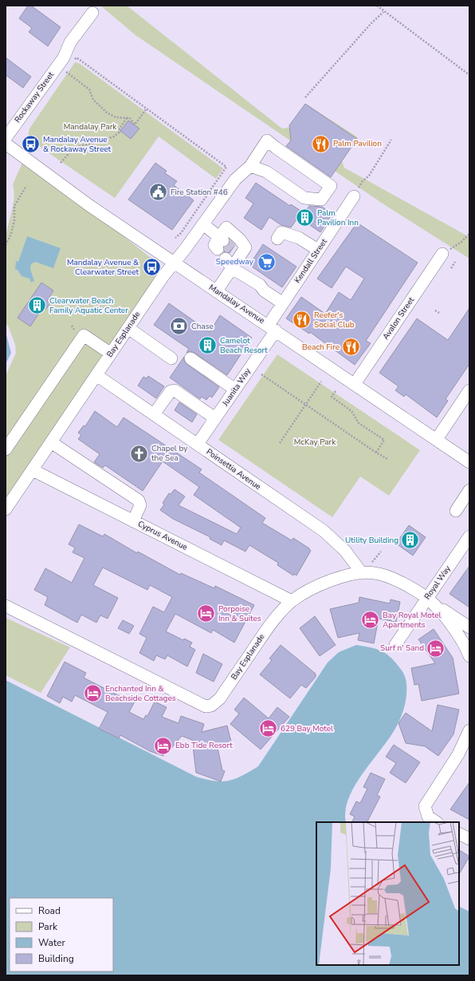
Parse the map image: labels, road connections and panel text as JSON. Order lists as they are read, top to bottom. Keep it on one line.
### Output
{"streets":{"street":["Rockaway Street","Kendall Street","Mandalay Avenue","Avalon Street","Bay Esplanade","Juanita Way","Poinsettia Avenue","Cyprus Avenue","Royal Way"]},"crossings":[["Kendall Street","Mandalay Avenue"],["Kendall Street","Juanita Way"],["Mandalay Avenue","Avalon Street"],["Mandalay Avenue","Bay Esplanade"],["Mandalay Avenue","Juanita Way"],["Bay Esplanade","Poinsettia Avenue"],["Bay Esplanade","Cyprus Avenue"],["Bay Esplanade","Royal Way"],["Juanita Way","Poinsettia Avenue"]],"parks":["Mandalay Park","McKay Park"],"places":{"restaurant":["Palm Pavilion","Reefer's Social Club","Beach Fire"],"bus stop":["Mandalay Avenue & Rockaway Street","Mandalay Avenue & Clearwater Street"],"public building":["Fire Station #46"],"building":["Palm Pavilion Inn","Clearwater Beach Family Aquatic Center","Camelot Beach Resort","Utility Building"],"supermarket":["Speedway"],"bank":["Chase"],"church":["Chapel by the Sea"],"hotel":["Porpoise Inn & Suites","Bay Royal Motel Apartments","Surf n' Sand","Enchanted Inn & Beachside Cottages","629 Bay Motel","Ebb Tide Resort"]},"legend":["Road","Park","Water","Building"]}
